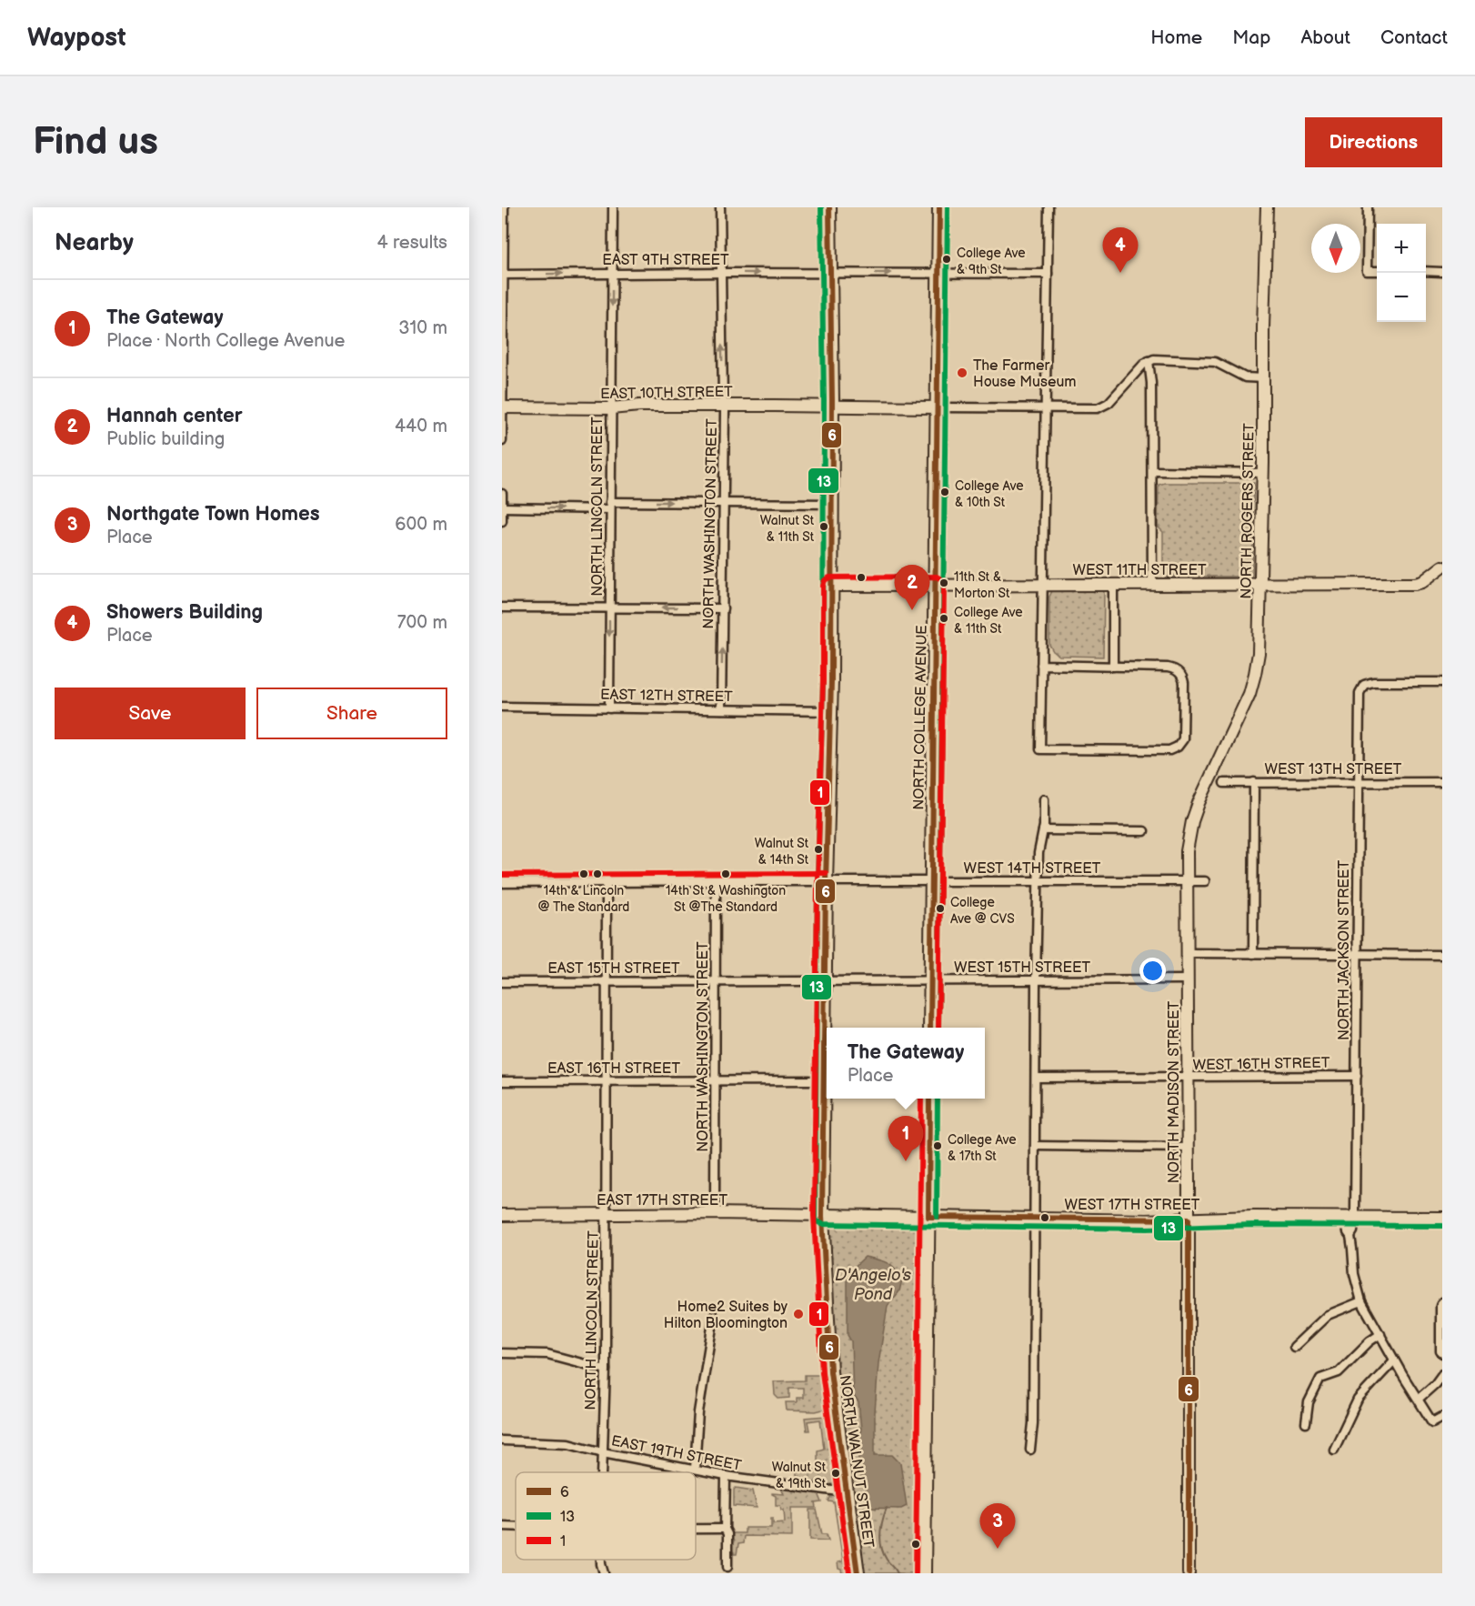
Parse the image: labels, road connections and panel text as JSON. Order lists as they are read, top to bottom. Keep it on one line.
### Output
{"streets":{"main road":["NORTH COLLEGE AVENUE","NORTH WALNUT STREET"],"street":["EAST 9TH STREET","EAST 10TH STREET","NORTH LINCOLN STREET","NORTH ROGERS STREET","NORTH WASHINGTON STREET","WEST 11TH STREET","EAST 12TH STREET","WEST 13TH STREET","WEST 14TH STREET","NORTH JACKSON STREET","WEST 15TH STREET","EAST 15TH STREET","WEST 16TH STREET","EAST 16TH STREET","NORTH MADISON STREET","EAST 17TH STREET","WEST 17TH STREET","EAST 19TH STREET"]},"crossings":[["EAST 9TH STREET","NORTH LINCOLN STREET"],["EAST 9TH STREET","NORTH WASHINGTON STREET"],["EAST 9TH STREET","NORTH COLLEGE AVENUE"],["EAST 9TH STREET","NORTH WALNUT STREET"],["EAST 10TH STREET","NORTH LINCOLN STREET"],["EAST 10TH STREET","NORTH WASHINGTON STREET"],["EAST 10TH STREET","NORTH COLLEGE AVENUE"],["EAST 10TH STREET","NORTH WALNUT STREET"],["NORTH LINCOLN STREET","EAST 12TH STREET"],["NORTH LINCOLN STREET","WEST 14TH STREET"],["NORTH LINCOLN STREET","EAST 15TH STREET"],["NORTH LINCOLN STREET","EAST 16TH STREET"],["NORTH LINCOLN STREET","EAST 17TH STREET"],["NORTH LINCOLN STREET","EAST 19TH STREET"],["NORTH ROGERS STREET","WEST 11TH STREET"],["NORTH ROGERS STREET","NORTH MADISON STREET"],["NORTH WASHINGTON STREET","EAST 12TH STREET"],["NORTH WASHINGTON STREET","WEST 14TH STREET"],["NORTH WASHINGTON STREET","EAST 15TH STREET"],["NORTH WASHINGTON STREET","EAST 16TH STREET"],["NORTH WASHINGTON STREET","EAST 17TH STREET"],["WEST 11TH STREET","NORTH COLLEGE AVENUE"],["WEST 11TH STREET","NORTH WALNUT STREET"],["EAST 12TH STREET","NORTH WALNUT STREET"],["NORTH COLLEGE AVENUE","WEST 14TH STREET"],["NORTH COLLEGE AVENUE","WEST 15TH STREET"],["WEST 13TH STREET","NORTH JACKSON STREET"],["WEST 14TH STREET","NORTH MADISON STREET"],["WEST 14TH STREET","NORTH WALNUT STREET"],["NORTH JACKSON STREET","WEST 16TH STREET"],["NORTH JACKSON STREET","WEST 17TH STREET"],["WEST 15TH STREET","EAST 15TH STREET"],["WEST 15TH STREET","NORTH MADISON STREET"],["WEST 15TH STREET","NORTH WALNUT STREET"],["EAST 15TH STREET","NORTH WALNUT STREET"],["WEST 16TH STREET","NORTH MADISON STREET"],["EAST 16TH STREET","NORTH WALNUT STREET"],["NORTH MADISON STREET","WEST 17TH STREET"],["EAST 17TH STREET","WEST 17TH STREET"],["EAST 17TH STREET","NORTH WALNUT STREET"],["WEST 17TH STREET","NORTH WALNUT STREET"],["EAST 19TH STREET","NORTH WALNUT STREET"]],"one_way":["EAST 9TH STREET"],"water":["D'Angelo's Pond"],"places":["College Ave & 9th St","The Farmer House Museum","College Ave & 10th St","Walnut St & 11th St","11th St & Morton St","College Ave & 11th St","Walnut St & 14th St","14th & Lincoln @ The Standard","14th St & Washington St @The Standard","College Ave @ CVS","College Ave & 17th St","Home2 Suites by Hilton Bloomington","Walnut St & 19th St"],"lines":["transit line 6","transit line 13","transit line 1"],"legend":["6","13","1"],"north":"bottom","page":{"header":"Waypost","nav":["Home","Map","About","Contact"],"buttons":["Directions",["Save","Share"]],"title":"Find us","heading":["Nearby","4 results"],"map_buttons":["+","−"],"pins":["4","2","1","3"],"list":[{"mark":"1","name":"The Gateway","note":"Place · North College Avenue","value":"310 m"},{"mark":"2","name":"Hannah center","note":"Public building","value":"440 m"},{"mark":"3","name":"Northgate Town Homes","note":"Place","value":"600 m"},{"mark":"4","name":"Showers Building","note":"Place","value":"700 m"}],"popup":["The Gateway","Place"]}}
